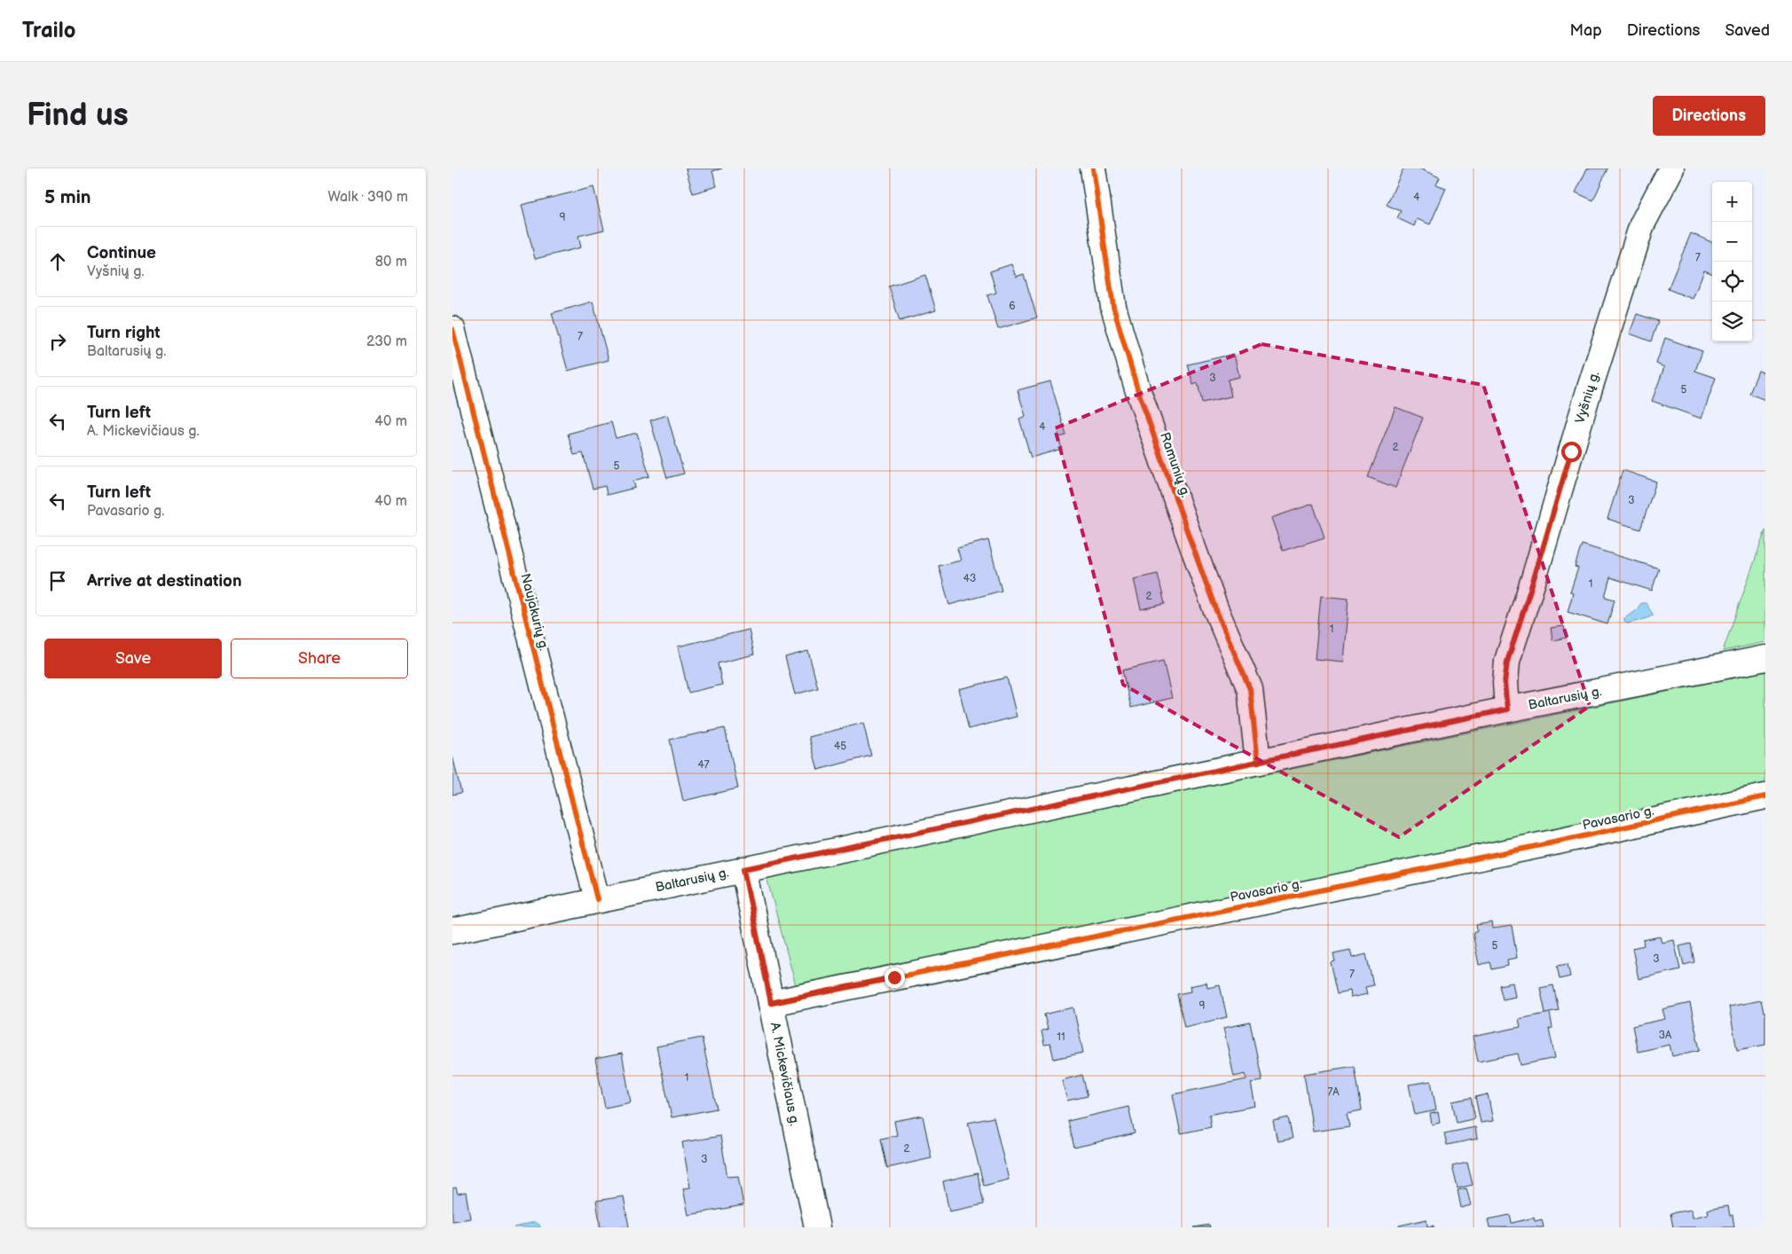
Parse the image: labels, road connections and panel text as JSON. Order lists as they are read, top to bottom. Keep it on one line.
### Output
{"streets":{"street":["Vyšnių g.","Ramunių g.","Naujakurių g.","Baltarusių g.","Pavasario g.","A. Mickevičiaus g."]},"crossings":[["Vyšnių g.","Baltarusių g."],["Ramunių g.","Baltarusių g."],["Naujakurių g.","Baltarusių g."],["Baltarusių g.","A. Mickevičiaus g."],["Pavasario g.","A. Mickevičiaus g."]],"house_numbers":["4","9","7","6","7","3","5","4","2","5","3","43","1","2","1","45","47","5","3","7","9","3A","11","1","7A","2","3"],"page":{"header":"Trailo","nav":["Map","Directions","Saved"],"buttons":["Directions",["Save","Share"]],"title":"Find us","heading":["5 min","Walk · 390 m"],"map_buttons":["+","−"],"list":[["Continue","Vyšnių g.","80 m"],["Turn right","Baltarusių g.","230 m"],["Turn left","A. Mickevičiaus g.","40 m"],["Turn left","Pavasario g.","40 m"],"Arrive at destination"]}}
